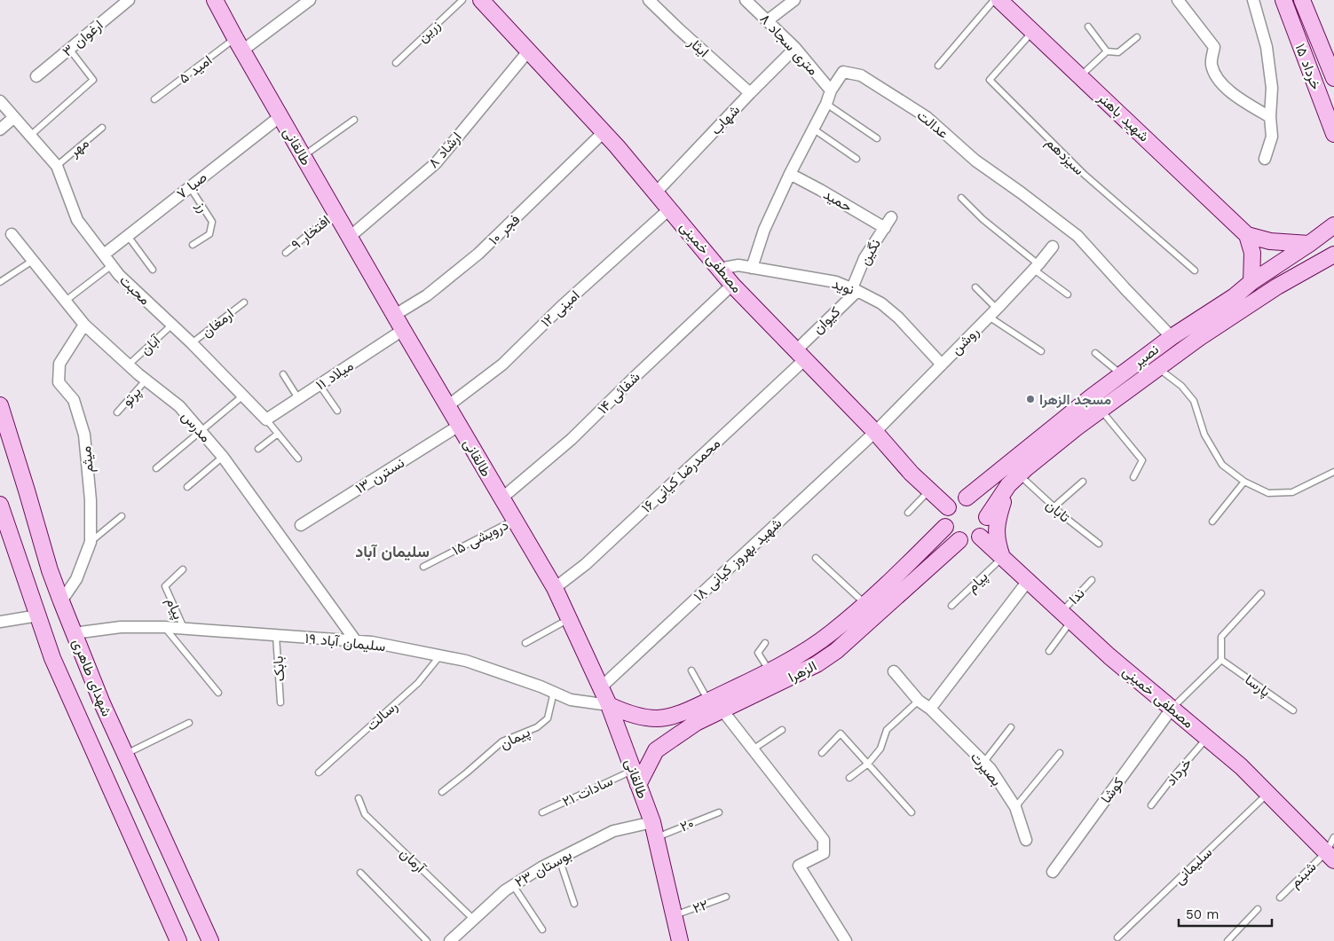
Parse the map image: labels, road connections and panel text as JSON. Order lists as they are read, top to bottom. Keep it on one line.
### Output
{"streets":{"street":["ارغوان ۳","۸ متری سجاد","ایثار","۱۵ خرداد","شهید باهنر","شهاب","عدالت","طالقانی","ارشاد ۸","صبا ۷","حمید","فجر ۱۰","نگین","مصطفی خمینی","نوید","محبت","امینی ۱۲","کیوان","روشن","نصیر","میلاد ۱۱","شفائی ۱۴","مدرس","میثم","نسترن ۱۳","محمدرضا کیانی ۱۶","شهید بهروز کیانی ۱۸","سلیمان آباد ۱۹","الزهرا","شهدای طاهری","بصیرت","کوشا","بوستان ۲۳"],"lane":["زرین","امید ۵","مهر","سیزدهم","رز","افتخار ۹","ارمغان","آبان","پرتو","تابان","درویشی ۱۵","پیام","ندا","بابک","پارسا","رسالت","پیمان","خرداد","سادات ۲۱","۲۰","آرمان","سلیمانی","شبنم","۲۲"]},"crossings":[["۸ متری سجاد","شهاب"],["۸ متری سجاد","عدالت"],["ایثار","شهاب"],["امید ۵","طالقانی"],["شهید باهنر","سیزدهم"],["شهاب","مصطفی خمینی"],["عدالت","حمید"],["عدالت","نوید"],["عدالت","نصیر"],["طالقانی","ارشاد ۸"],["طالقانی","صبا ۷"],["طالقانی","فجر ۱۰"],["طالقانی","افتخار ۹"],["طالقانی","امینی ۱۲"],["طالقانی","میلاد ۱۱"],["طالقانی","شفائی ۱۴"],["طالقانی","نسترن ۱۳"],["طالقانی","محمدرضا کیانی ۱۶"],["طالقانی","درویشی ۱۵"],["طالقانی","شهید بهروز کیانی ۱۸"],["طالقانی","سلیمان آباد ۱۹"],["طالقانی","الزهرا"],["طالقانی","سادات ۲۱"],["طالقانی","۲۰"],["طالقانی","بوستان ۲۳"],["طالقانی","۲۲"],["مهر","محبت"],["ارشاد ۸","مصطفی خمینی"],["صبا ۷","رز"],["صبا ۷","محبت"],["حمید","نگین"],["فجر ۱۰","مصطفی خمینی"],["نگین","نوید"],["نگین","کیوان"],["مصطفی خمینی","نوید"],["مصطفی خمینی","امینی ۱۲"],["مصطفی خمینی","کیوان"],["مصطفی خمینی","روشن"],["مصطفی خمینی","نصیر"],["مصطفی خمینی","شفائی ۱۴"],["مصطفی خمینی","محمدرضا کیانی ۱۶"],["مصطفی خمینی","شهید بهروز کیانی ۱۸"],["مصطفی خمینی","پیام"],["مصطفی خمینی","ندا"],["مصطفی خمینی","الزهرا"],["مصطفی خمینی","خرداد"],["مصطفی خمینی","کوشا"],["مصطفی خمینی","سلیمانی"],["مصطفی خمینی","شبنم"],["نوید","کیوان"],["نوید","روشن"],["محبت","ارمغان"],["محبت","آبان"],["محبت","میلاد ۱۱"],["کیوان","محمدرضا کیانی ۱۶"],["روشن","شهید بهروز کیانی ۱۸"],["آبان","مدرس"],["نصیر","الزهرا"],["پرتو","مدرس"],["مدرس","میثم"],["مدرس","سلیمان آباد ۱۹"],["میثم","شهدای طاهری"],["پیام","سلیمان آباد ۱۹"],["سلیمان آباد ۱۹","بابک"],["سلیمان آباد ۱۹","الزهرا"],["سلیمان آباد ۱۹","شهدای طاهری"],["سلیمان آباد ۱۹","رسالت"],["سلیمان آباد ۱۹","پیمان"],["۲۰","بوستان ۲۳"],["آرمان","بوستان ۲۳"]],"districts":["سلیمان آباد"],"places":["مسجد الزهرا"],"scale_bar":"50 m"}
